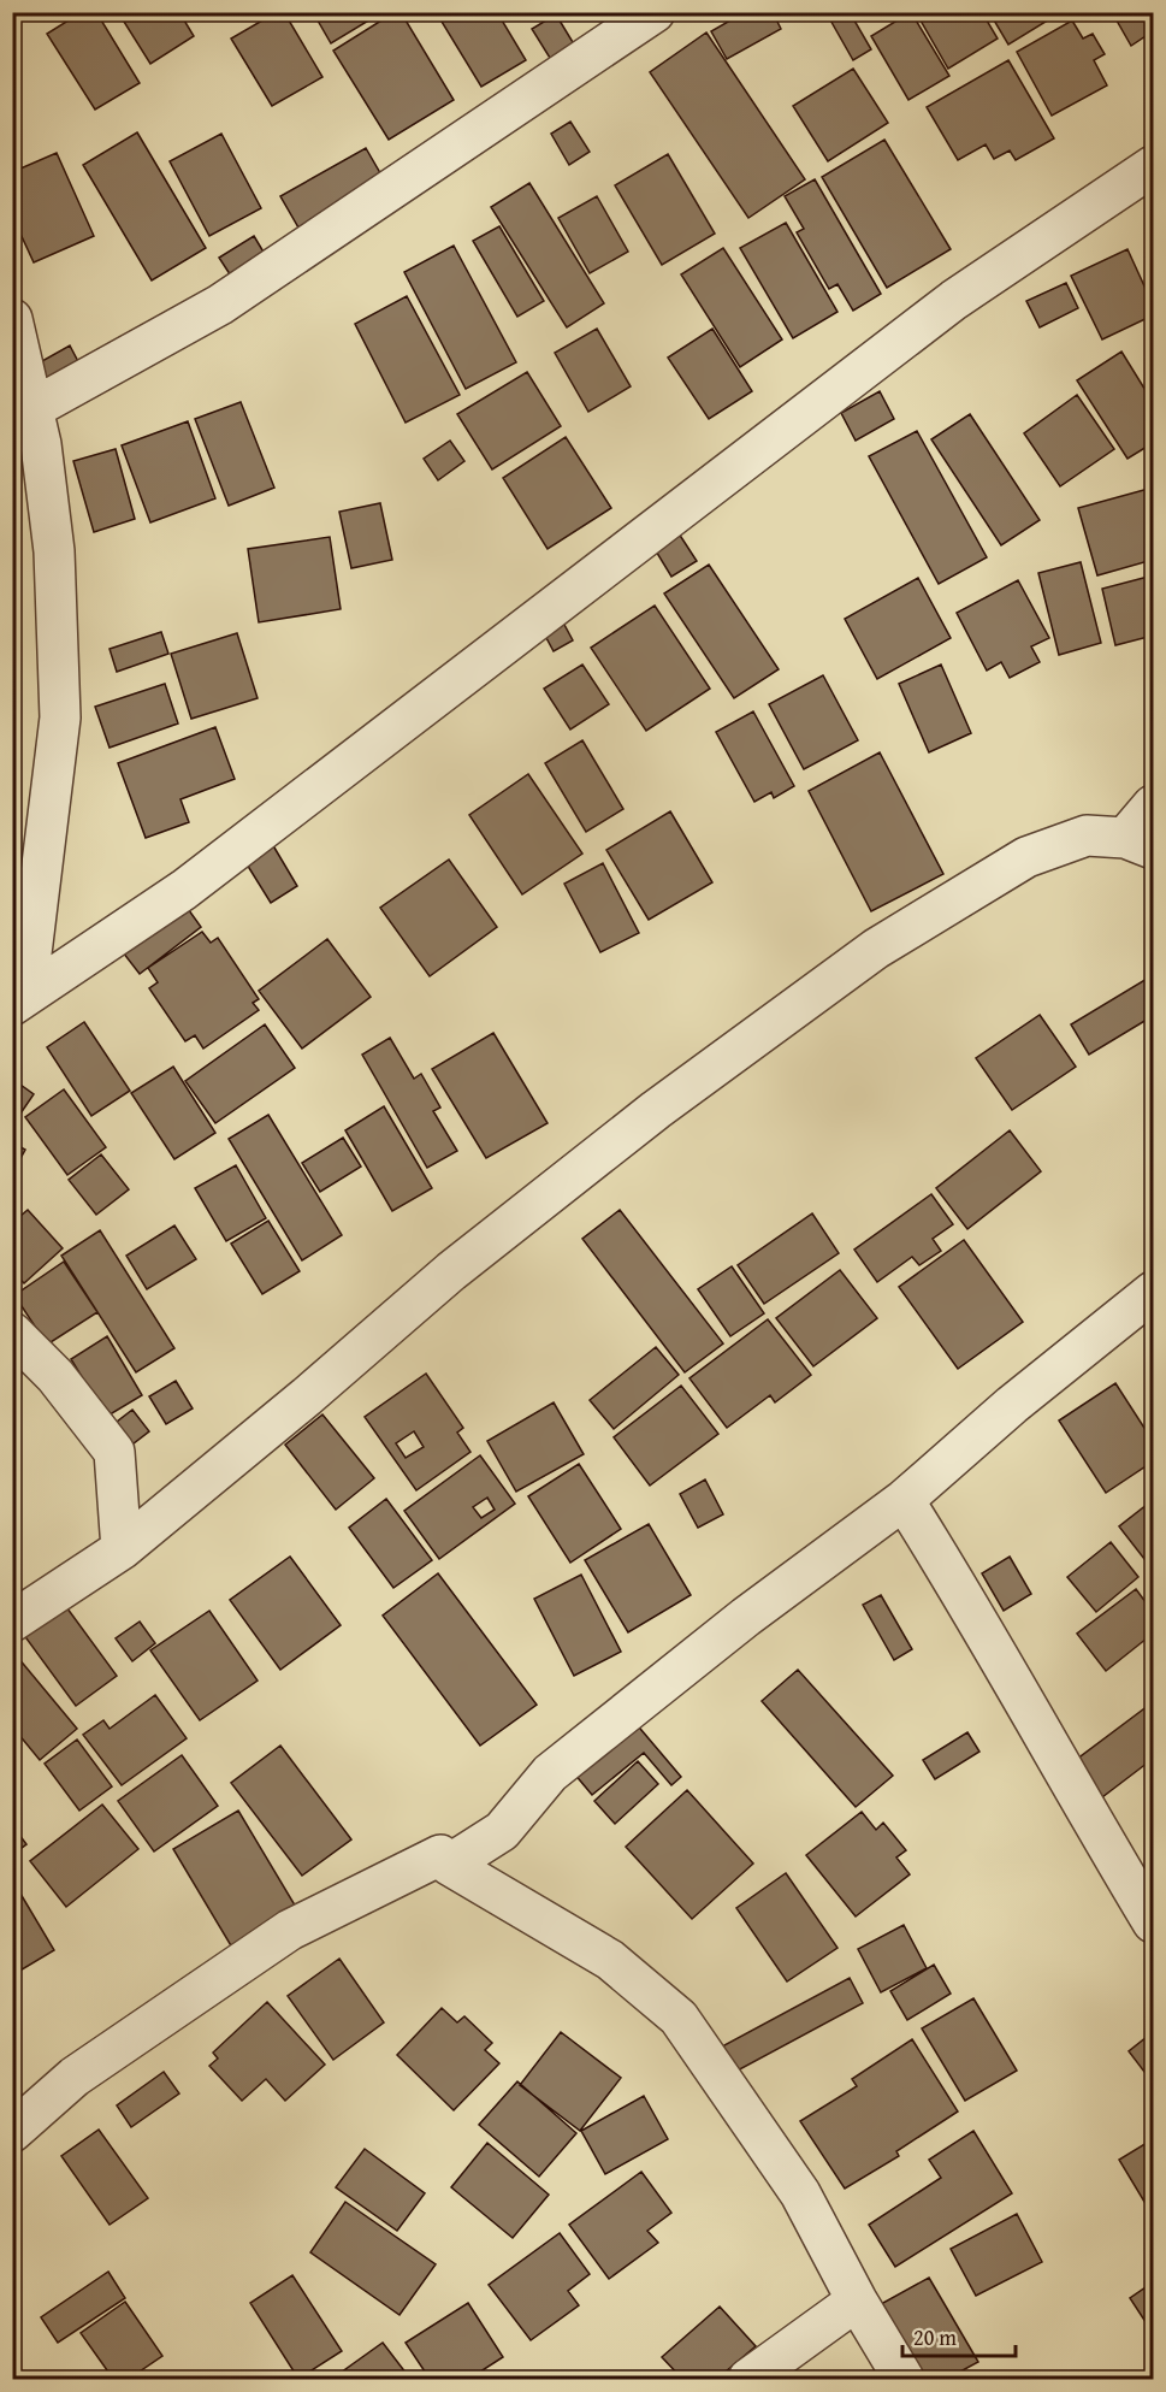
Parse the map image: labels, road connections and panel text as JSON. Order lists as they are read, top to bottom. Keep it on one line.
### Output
{"scale_bar":"20 m"}
